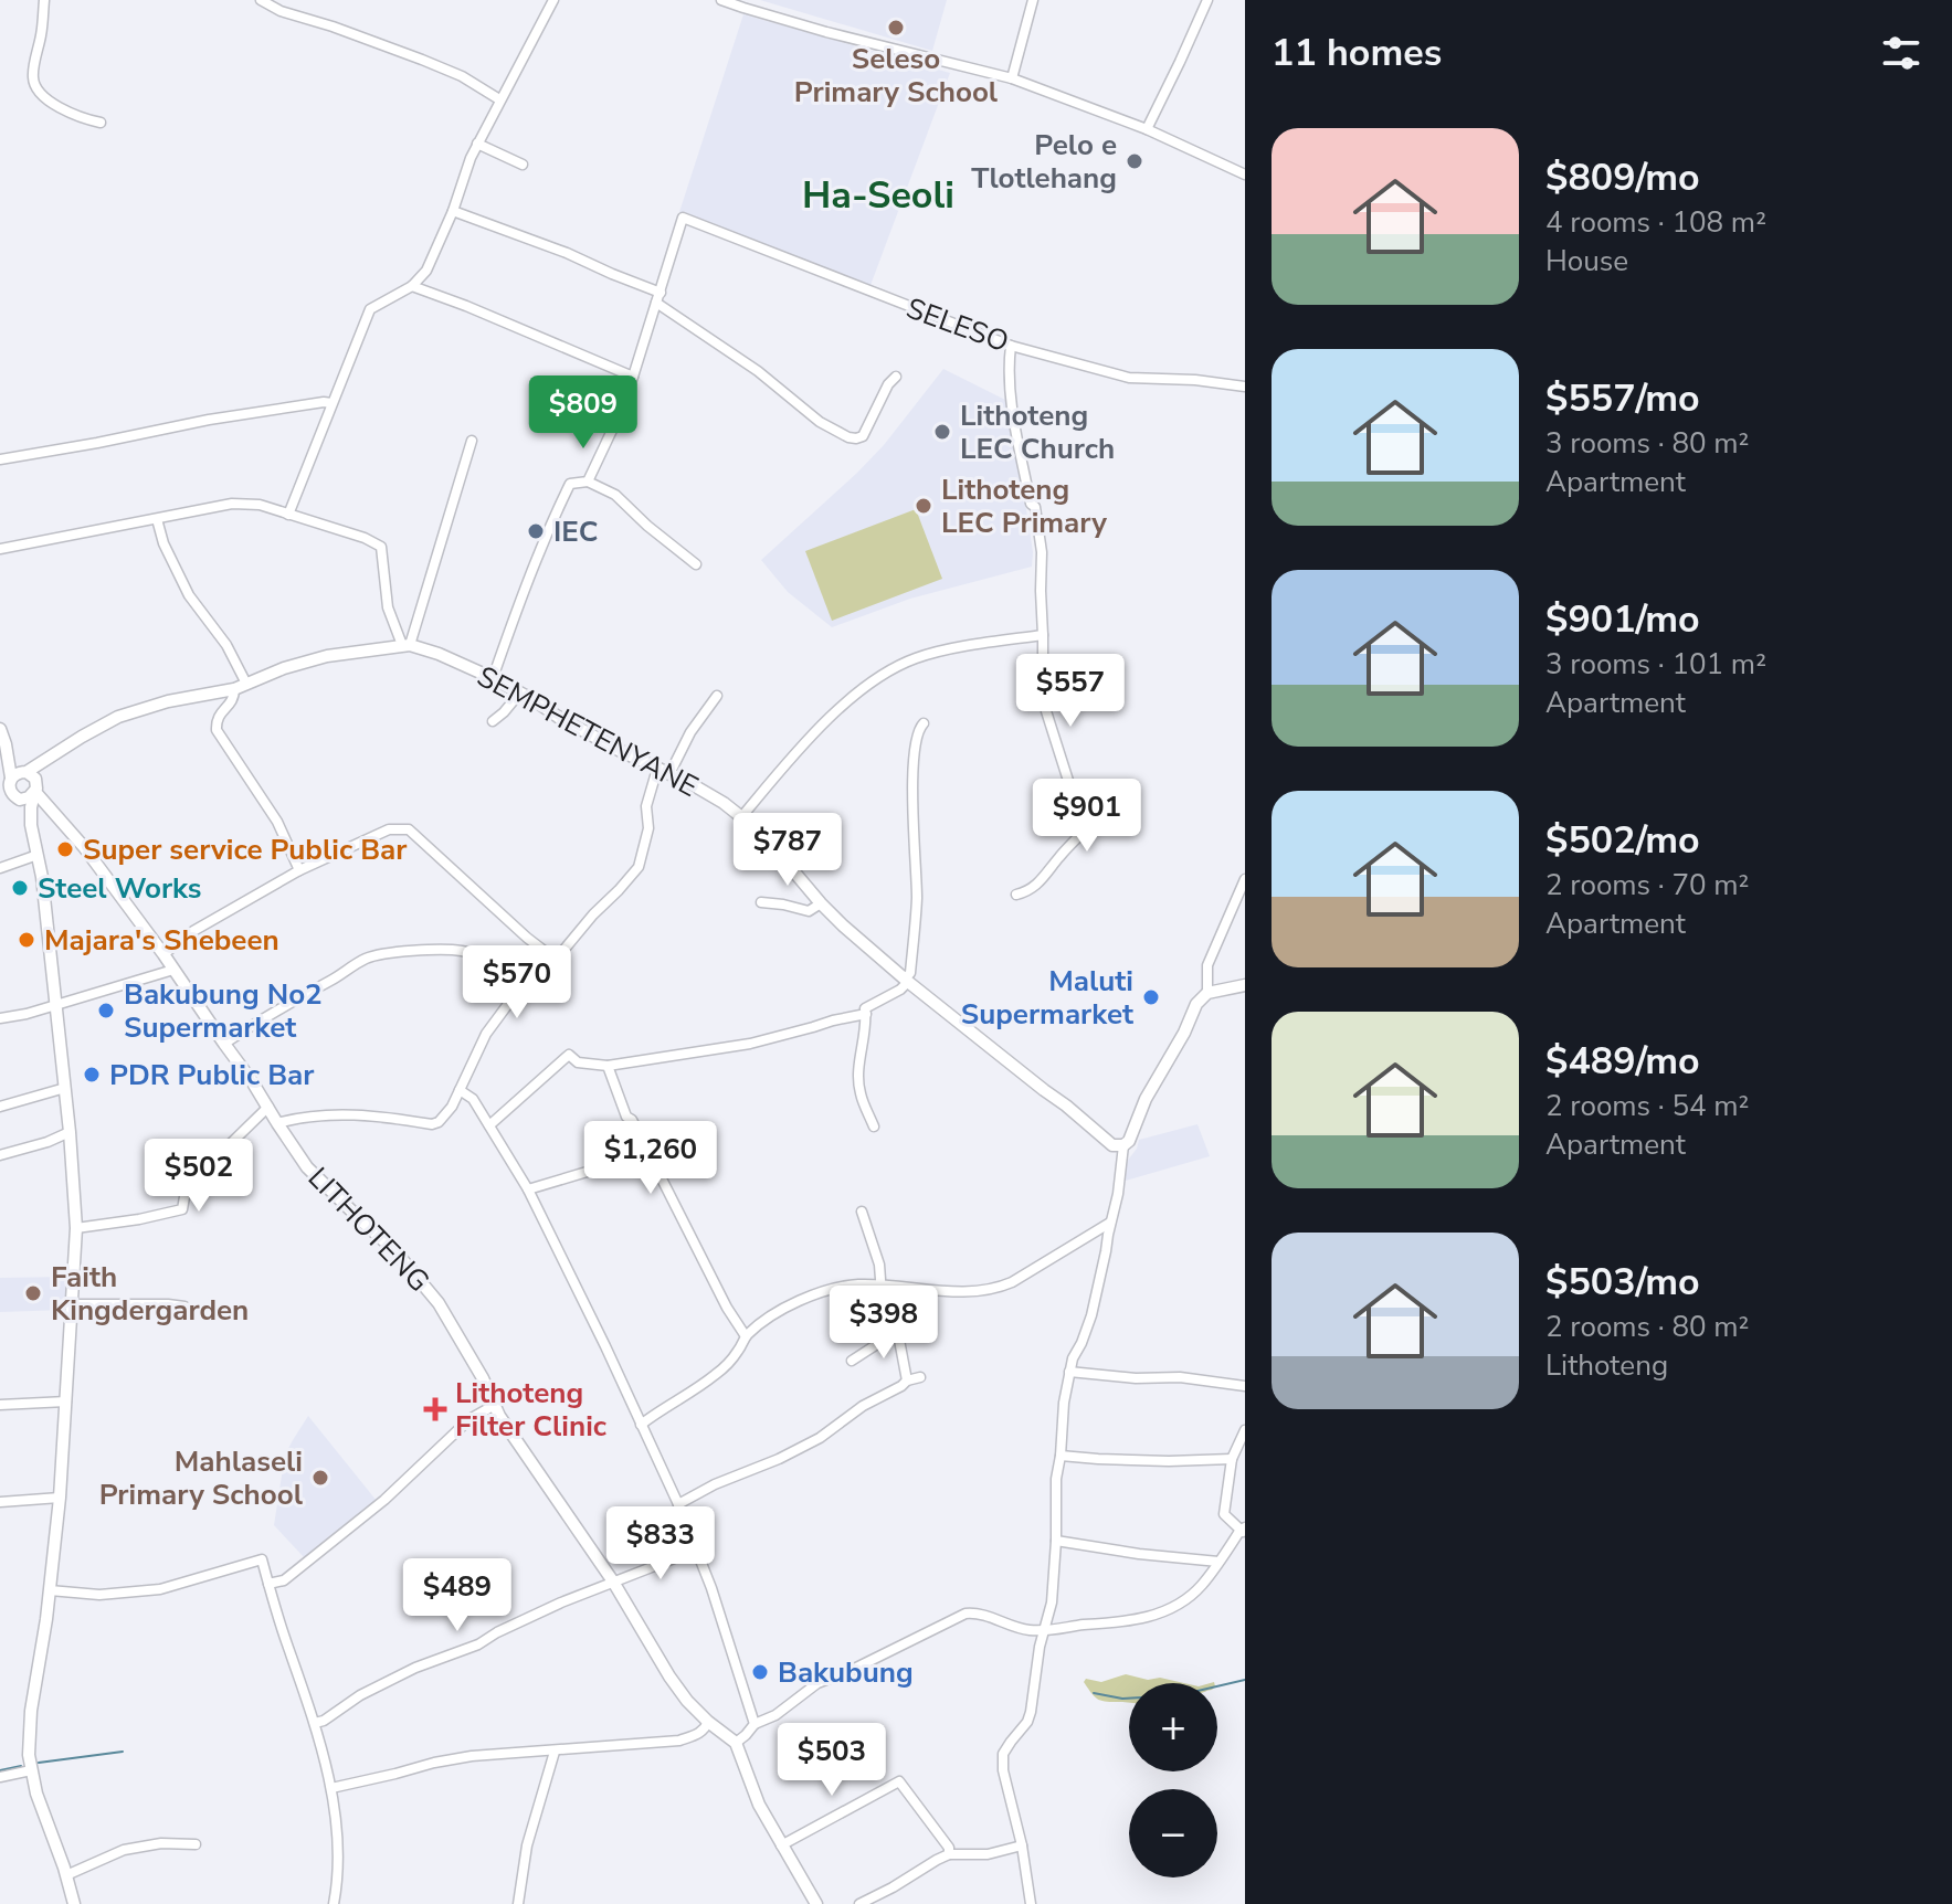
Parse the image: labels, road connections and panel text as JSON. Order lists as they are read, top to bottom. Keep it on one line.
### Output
{"streets":{"main road":["SEMPHETENYANE","LITHOTENG"],"street":["SELESO"]},"districts":["Ha-Seoli"],"places":{"other":["Seleso Primary School","Pelo e Tlotlehang","Lithoteng LEC Church","Lithoteng LEC Primary","IEC","Super service Public Bar","Steel Works","Majara's Shebeen","Maluti Supermarket","Bakubung No2 Supermarket","PDR Public Bar","Faith Kingdergarden","Mahlaseli Primary School","Bakubung"],"health":["Lithoteng Filter Clinic"]},"page":{"heading":"11 homes","list":[{"name":"$809/mo","note":"4 rooms · 108 m² · House"},{"name":"$557/mo","note":"3 rooms · 80 m² · Apartment"},{"name":"$901/mo","note":"3 rooms · 101 m² · Apartment"},{"name":"$502/mo","note":"2 rooms · 70 m² · Apartment"},{"name":"$489/mo","note":"2 rooms · 54 m² · Apartment"},{"name":"$503/mo","note":"2 rooms · 80 m² · Lithoteng"}],"price":["$809","$557","$901","$787","$570","$1,260","$502","$398","$833","$489","$503"],"map_buttons":["+","−"]}}
